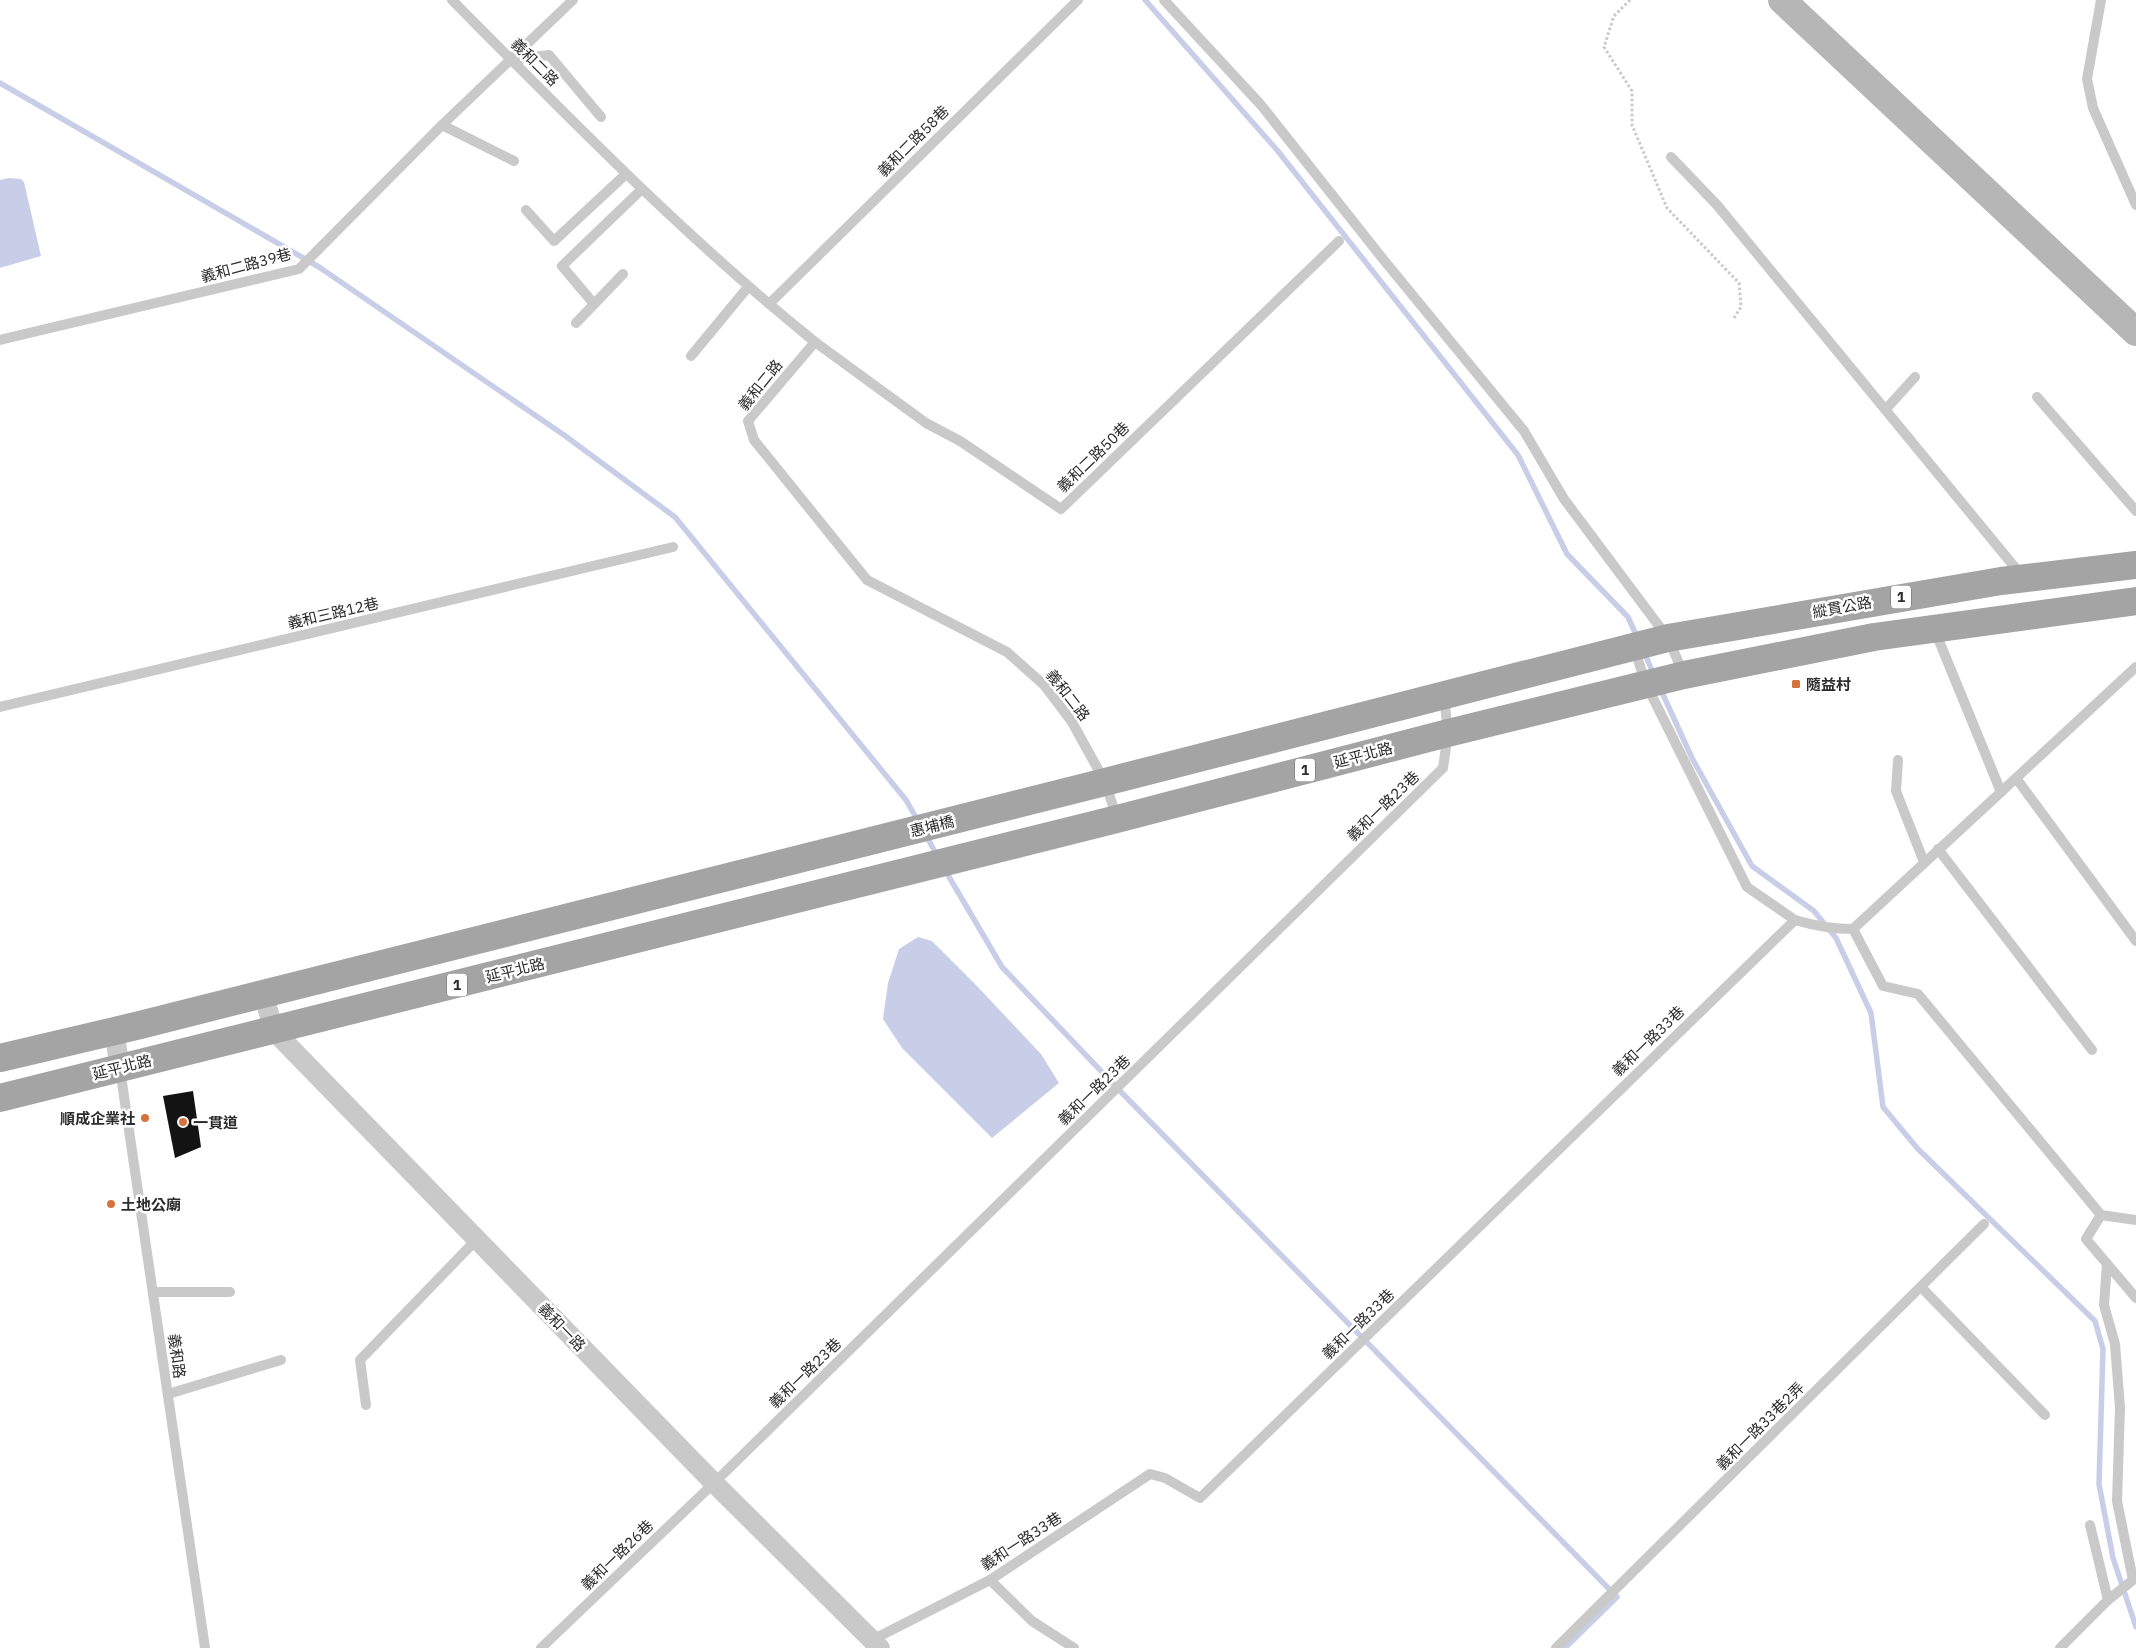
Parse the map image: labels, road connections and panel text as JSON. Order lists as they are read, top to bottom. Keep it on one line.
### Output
{"streets":{"main road":["1","縱貫公路","延平北路","惠埔橋"],"street":["義和一路"],"lane":["義和二路","義和二路58巷","義和二路39巷","義和二路50巷","義和三路12巷","義和一路23巷","義和一路33巷","義和路","義和一路33巷2弄","義和一路26巷"]},"crossings":[["義和二路","義和二路58巷"],["義和二路","義和二路39巷"],["義和二路","義和二路50巷"],["義和二路","1"],["義和二路","延平北路"],["義和二路","惠埔橋"],["1","縱貫公路"],["1","延平北路"],["1","義和一路23巷"],["1","惠埔橋"],["1","義和一路"],["延平北路","義和一路23巷"],["延平北路","義和一路"],["延平北路","義和路"],["義和一路23巷","義和一路"],["義和一路23巷","義和一路26巷"],["惠埔橋","義和一路"],["義和一路33巷","義和一路"],["義和一路","義和一路26巷"]],"places":{"transit":["隨益村"],"other":["順成企業社","一貫道","土地公廟"]}}
